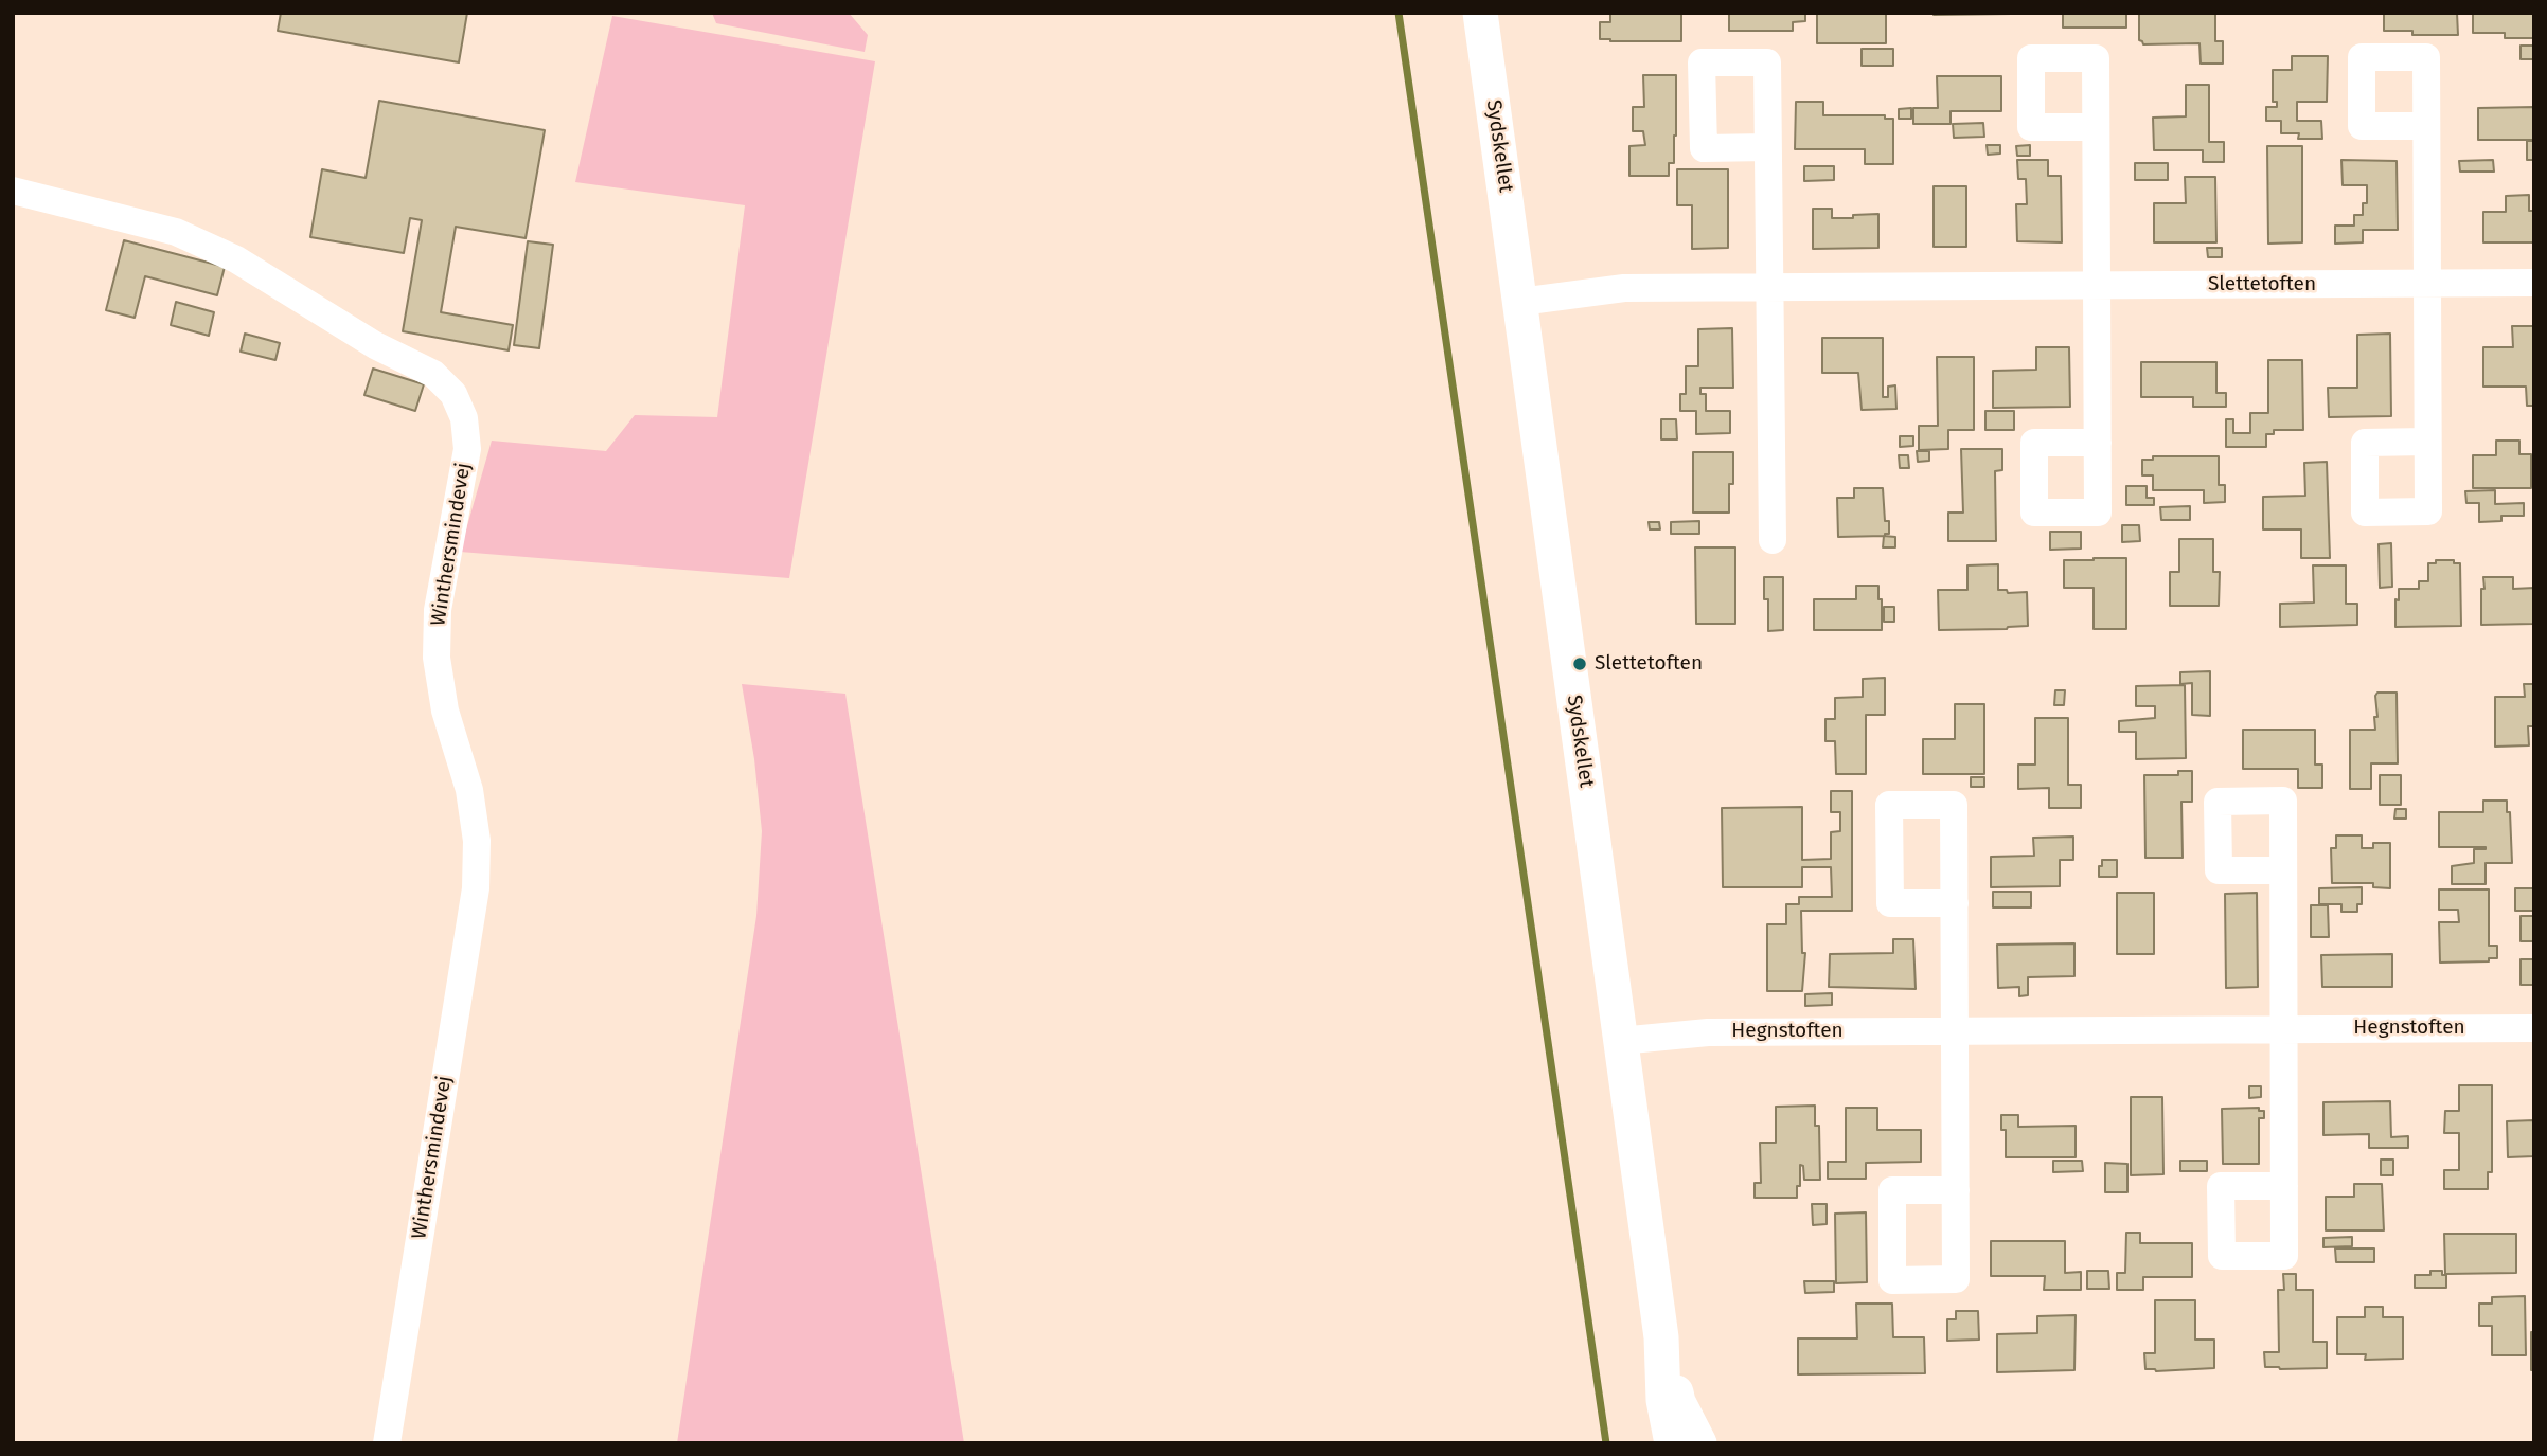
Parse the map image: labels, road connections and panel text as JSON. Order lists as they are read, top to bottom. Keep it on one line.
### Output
{"streets":{"street":["Sydskellet","Slettetoften","Winthersmindevej","Hegnstoften"]},"crossings":[["Sydskellet","Slettetoften"],["Sydskellet","Hegnstoften"]],"places":["Slettetoften"]}
